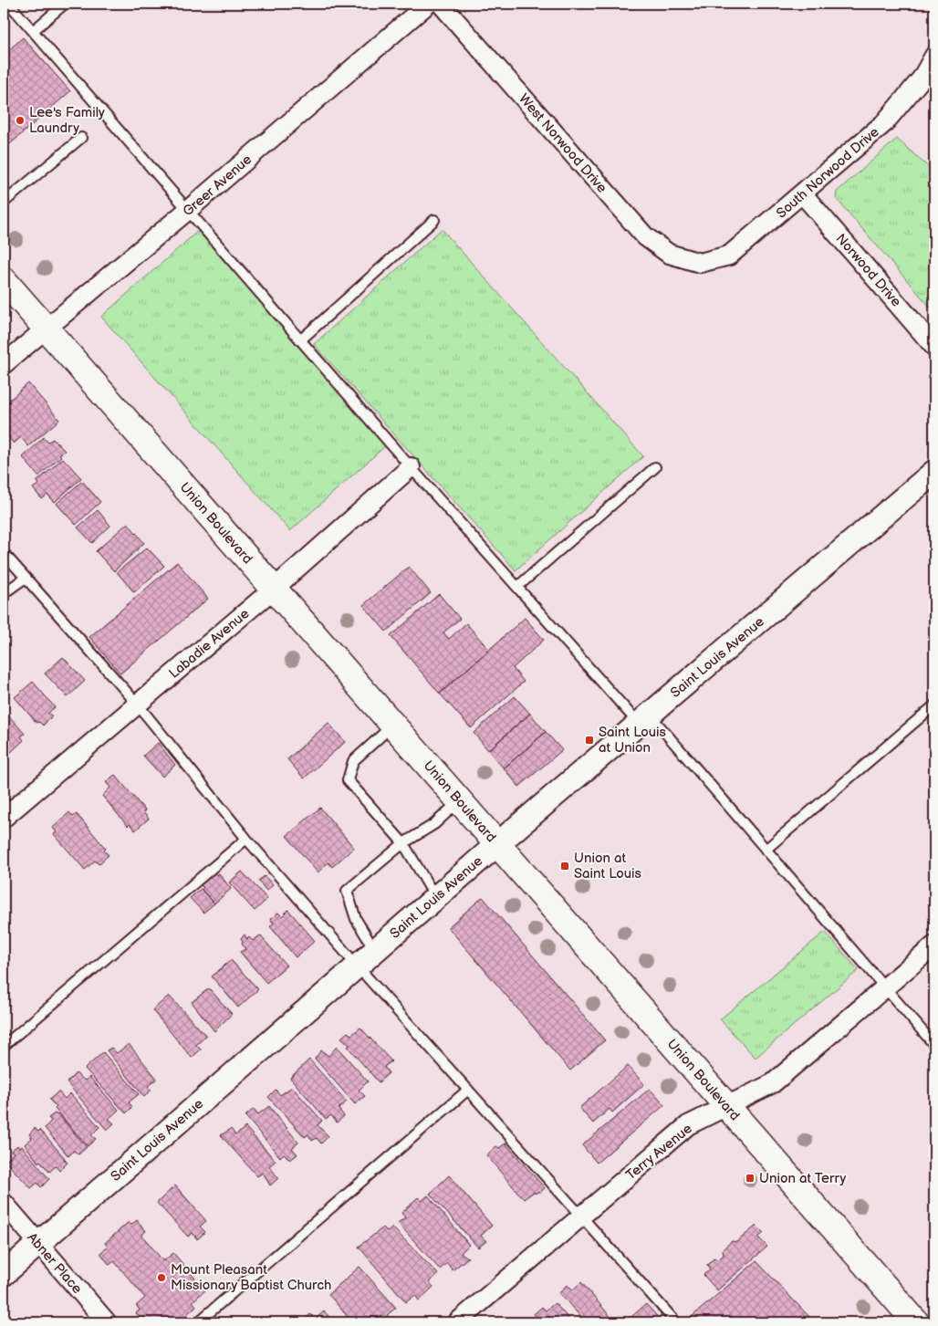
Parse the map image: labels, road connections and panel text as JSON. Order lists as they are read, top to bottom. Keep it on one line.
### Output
{"streets":{"main road":["Union Boulevard"],"street":["West Norwood Drive","South Norwood Drive","Greer Avenue","Norwood Drive","Labadie Avenue","Saint Louis Avenue","Terry Avenue","Abner Place"]},"crossings":[["West Norwood Drive","South Norwood Drive"],["South Norwood Drive","Norwood Drive"],["Greer Avenue","Union Boulevard"],["Union Boulevard","Labadie Avenue"],["Union Boulevard","Saint Louis Avenue"],["Union Boulevard","Terry Avenue"],["Saint Louis Avenue","Abner Place"]],"places":{"other":["Lee's Family Laundry","Mount Pleasant Missionary Baptist Church"],"transit":["Saint Louis at Union","Union at Saint Louis","Union at Terry"]}}
